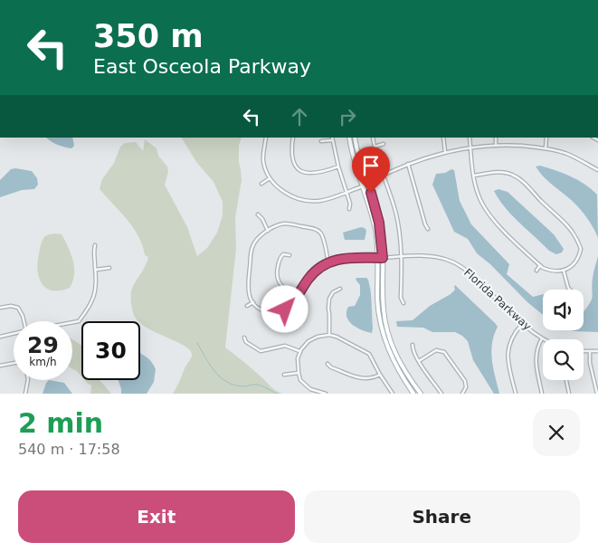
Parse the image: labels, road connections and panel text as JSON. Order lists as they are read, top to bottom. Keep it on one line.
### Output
{"streets":{"street":["Florida Parkway"]},"page":{"turn":["350 m","East Osceola Parkway"],"speed":"29 km/h","limit":"30","heading":["2 min","540 m · 17:58"],"buttons":["Exit","Share"]}}
